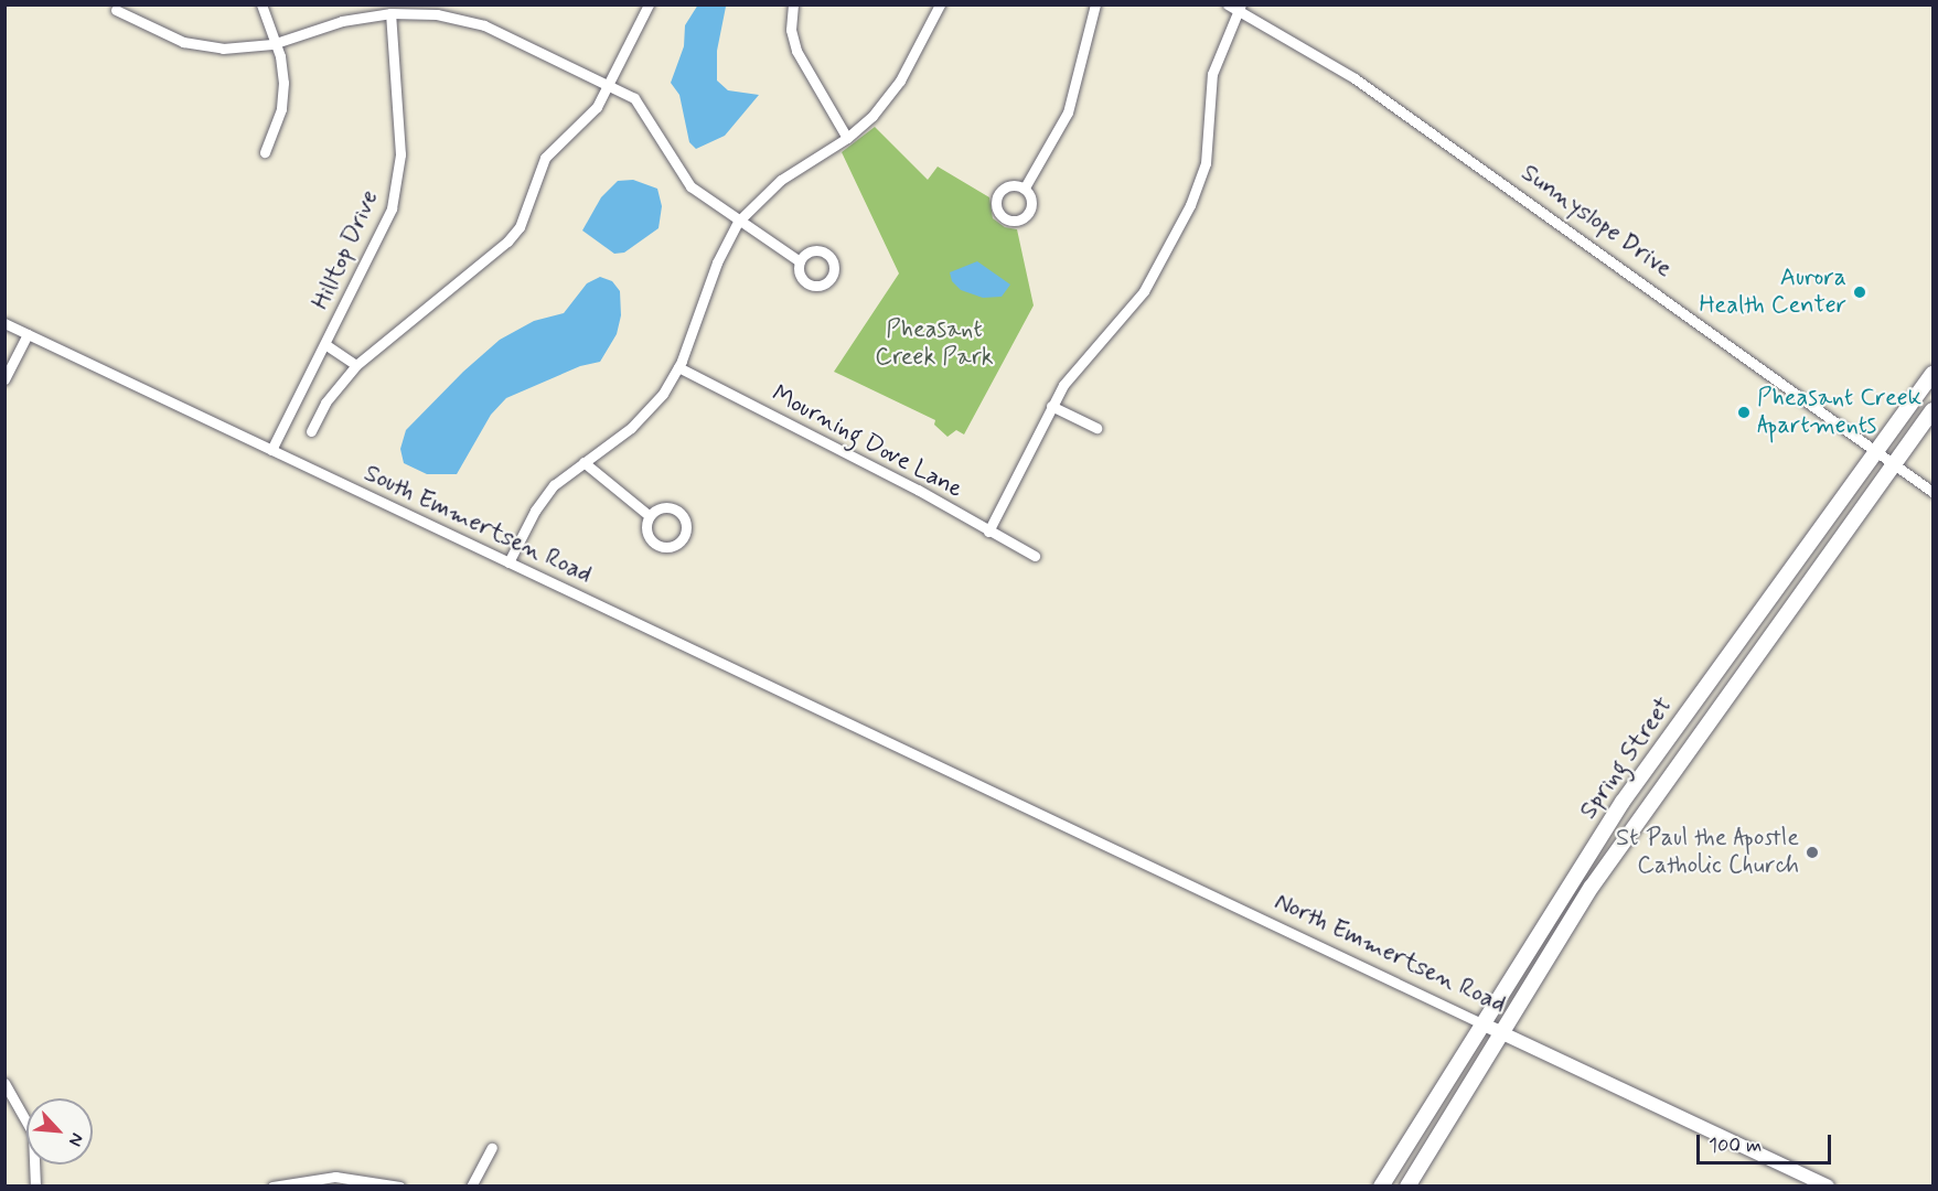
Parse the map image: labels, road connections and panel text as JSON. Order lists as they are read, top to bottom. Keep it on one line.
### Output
{"streets":{"main road":["Spring Street"],"street":["Sunnyslope Drive","Hilltop Drive","Mourning Dove Lane","South Emmertsen Road","North Emmertsen Road"]},"crossings":[["Sunnyslope Drive","Spring Street"],["Hilltop Drive","South Emmertsen Road"],["South Emmertsen Road","North Emmertsen Road"],["Spring Street","North Emmertsen Road"]],"parks":["Pheasant Creek Park"],"places":["Aurora Health Center","Pheasant Creek Apartments","St Paul the Apostle Catholic Church"],"scale_bar":"100 m","north":"bottom right"}
